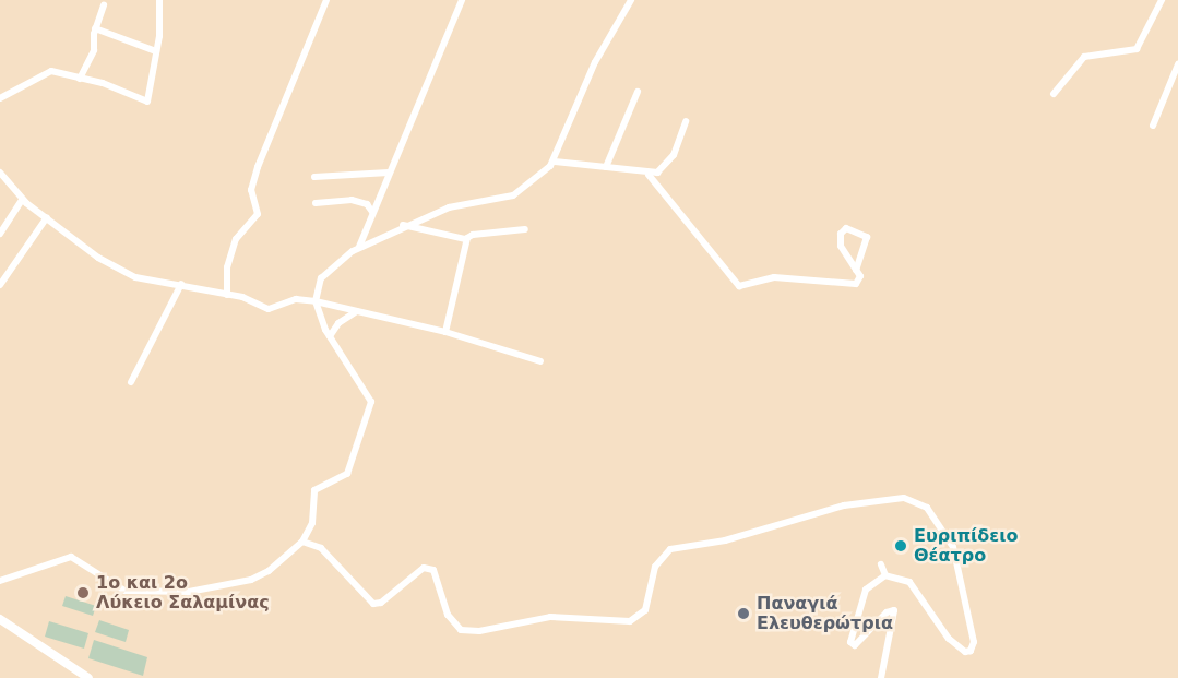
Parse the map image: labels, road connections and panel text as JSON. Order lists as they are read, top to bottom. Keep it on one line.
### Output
{"places":["Ευριπίδειο Θέατρο","1ο και 2ο Λύκειο Σαλαμίνας","Παναγιά Ελευθερώτρια"]}
